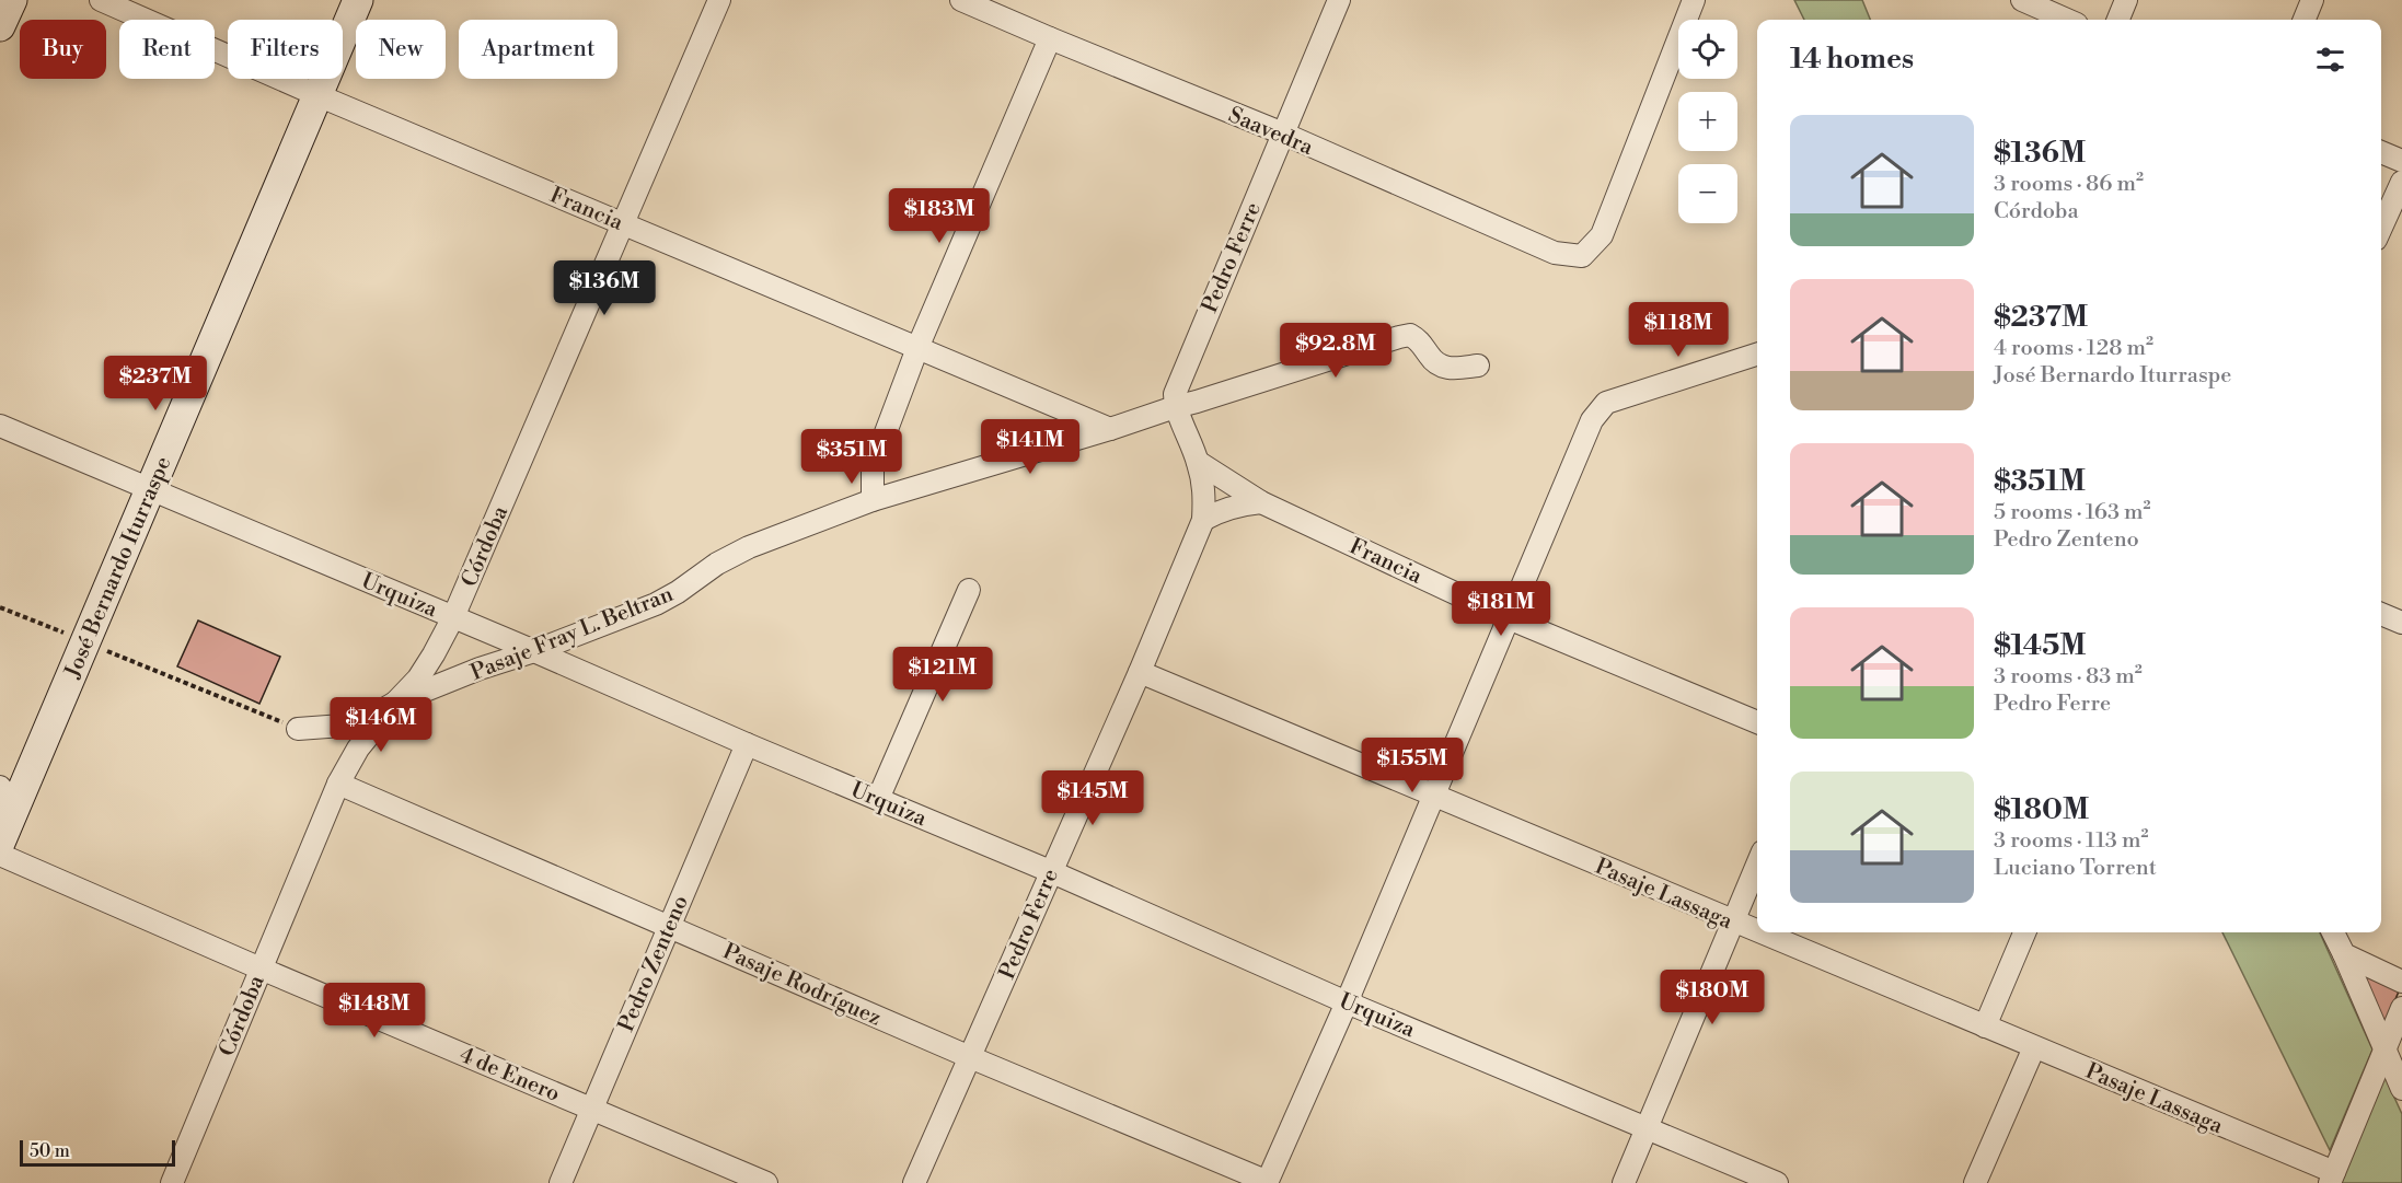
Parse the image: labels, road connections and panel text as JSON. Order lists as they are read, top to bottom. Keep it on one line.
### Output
{"streets":{"street":["Saavedra","Francia","Pedro Ferre","Córdoba","José Bernardo Iturraspe","Urquiza","Pasaje Fray L. Beltran","Pasaje Lassaga","Pedro Zenteno","Pasaje Rodríguez","4 de Enero"]},"crossings":[["Saavedra","Pedro Ferre"],["Francia","Pedro Ferre"],["Francia","Córdoba"],["Francia","José Bernardo Iturraspe"],["Francia","Pasaje Fray L. Beltran"],["Pedro Ferre","Urquiza"],["Pedro Ferre","Pasaje Fray L. Beltran"],["Pedro Ferre","Pasaje Lassaga"],["Pedro Ferre","Pasaje Rodríguez"],["Córdoba","Urquiza"],["Córdoba","Pasaje Fray L. Beltran"],["Córdoba","Pasaje Rodríguez"],["Córdoba","4 de Enero"],["José Bernardo Iturraspe","Urquiza"],["Urquiza","Pasaje Fray L. Beltran"],["Urquiza","Pedro Zenteno"],["Pedro Zenteno","Pasaje Rodríguez"],["Pedro Zenteno","4 de Enero"]],"scale_bar":"50 m","page":{"map_buttons":["+","−"],"chip":["Buy","Rent","Filters","New","Apartment"],"heading":"14 homes","list":[{"name":"$136M","note":"3 rooms · 86 m² · Córdoba"},{"name":"$237M","note":"4 rooms · 128 m² · José Bernardo Iturraspe"},{"name":"$351M","note":"5 rooms · 163 m² · Pedro Zenteno"},{"name":"$145M","note":"3 rooms · 83 m² · Pedro Ferre"},{"name":"$180M","note":"3 rooms · 113 m² · Luciano Torrent"}],"price":["$183M","$136M","$118M","$92.8M","$237M","$141M","$351M","$181M","$121M","$146M","$155M","$145M","$180M","$148M"],"scale":"50 m"}}
